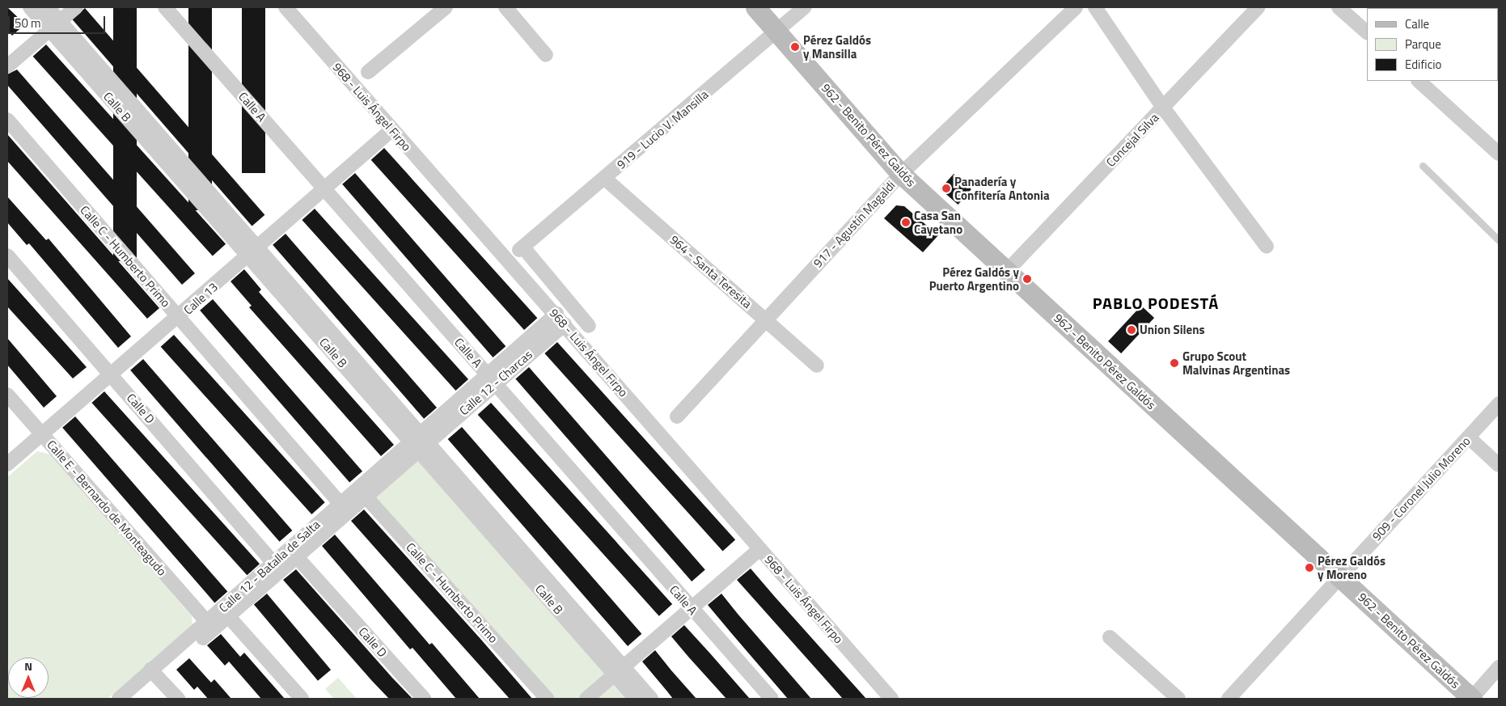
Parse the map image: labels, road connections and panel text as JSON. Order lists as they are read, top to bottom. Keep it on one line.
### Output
{"streets":{"main road":["962 - Benito Pérez Galdós"],"street":["Calle B","Calle A","968 - Luis Ángel Firpo","919 - Lucio V. Mansilla","Concejal Silva","917 - Agustín Magaldi","Calle C - Humberto Primo","964 - Santa Teresita","Calle 13","Calle 12 - Charcas","Calle D","909 - Coronel Julio Moreno","Calle E - Bernardo de Monteagudo","Calle 12 - Batalla de Salta"]},"crossings":[["Calle B","Calle 13"],["Calle B","Calle 12 - Charcas"],["Calle B","Calle 12 - Batalla de Salta"],["Calle A","Calle 13"],["Calle A","Calle 12 - Charcas"],["968 - Luis Ángel Firpo","Calle 13"],["968 - Luis Ángel Firpo","Calle 12 - Charcas"],["919 - Lucio V. Mansilla","962 - Benito Pérez Galdós"],["919 - Lucio V. Mansilla","964 - Santa Teresita"],["962 - Benito Pérez Galdós","Concejal Silva"],["962 - Benito Pérez Galdós","917 - Agustín Magaldi"],["962 - Benito Pérez Galdós","909 - Coronel Julio Moreno"],["917 - Agustín Magaldi","964 - Santa Teresita"],["Calle C - Humberto Primo","Calle 13"],["Calle C - Humberto Primo","Calle 12 - Batalla de Salta"],["Calle 13","Calle D"],["Calle 13","Calle E - Bernardo de Monteagudo"],["Calle 12 - Charcas","Calle 12 - Batalla de Salta"],["Calle D","Calle 12 - Batalla de Salta"],["Calle E - Bernardo de Monteagudo","Calle 12 - Batalla de Salta"]],"districts":["PABLO PODESTÁ"],"places":["Pérez Galdós y Mansilla","Panadería y Confitería Antonia","Casa San Cayetano","Pérez Galdós y Puerto Argentino","Union Silens","Grupo Scout Malvinas Argentinas","Pérez Galdós y Moreno"],"legend":["Calle","Parque","Edificio"],"scale_bar":"50 m","north":"top"}
